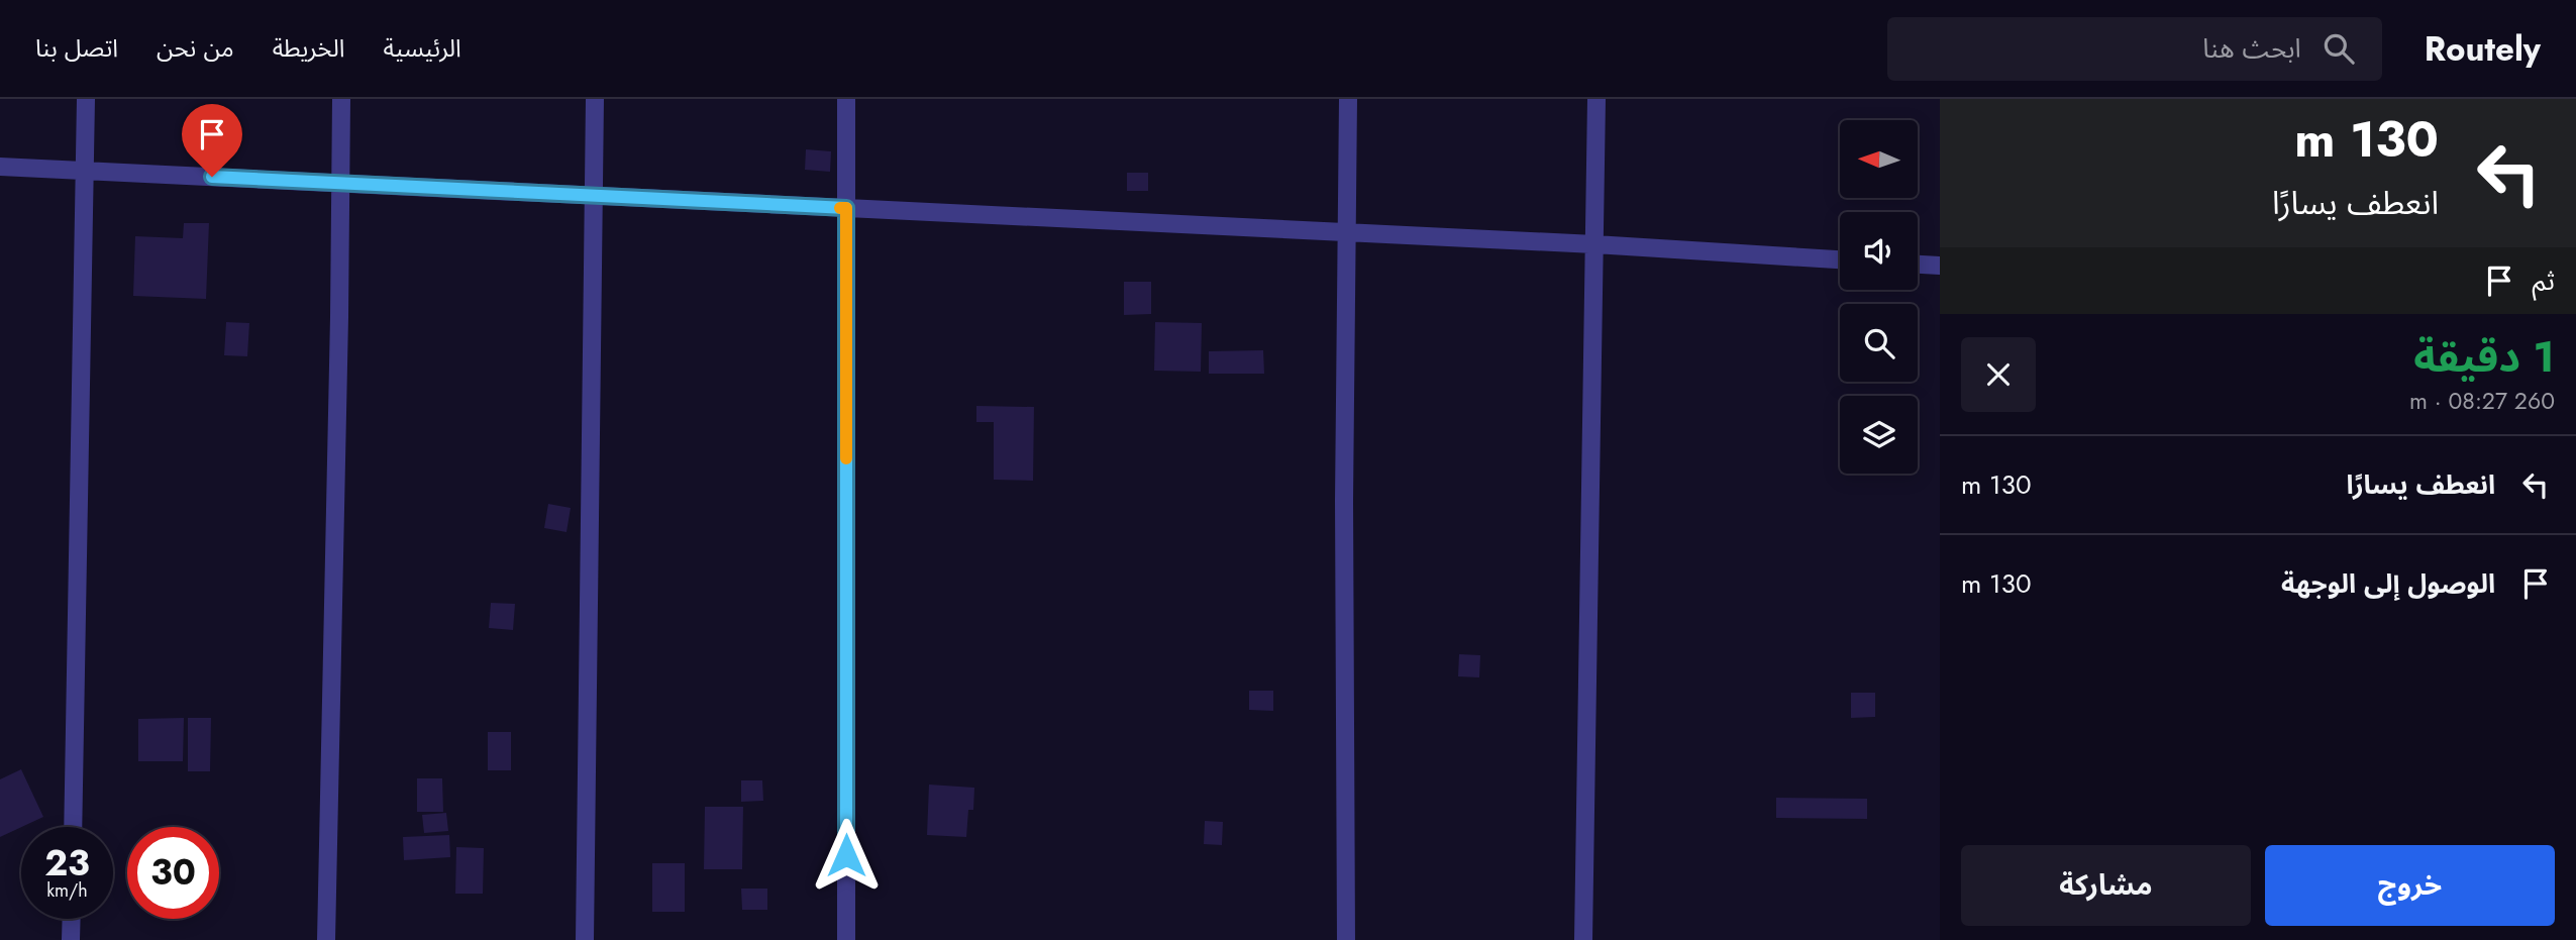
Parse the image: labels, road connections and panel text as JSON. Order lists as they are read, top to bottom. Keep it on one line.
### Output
{"north":"left","page":{"header":"Routely","search":"ابحث هنا","nav":["الرئيسية","الخريطة","من نحن","اتصل بنا"],"turn":["130 m","انعطف يسارًا"],"then":"ثم","heading":["1 دقيقة","260 m · 08:27"],"list":[{"name":"انعطف يسارًا","value":"130 m"},{"name":"الوصول إلى الوجهة","value":"130 m"}],"speed":"23 km/h","limit":"30","buttons":["خروج","مشاركة"]}}
